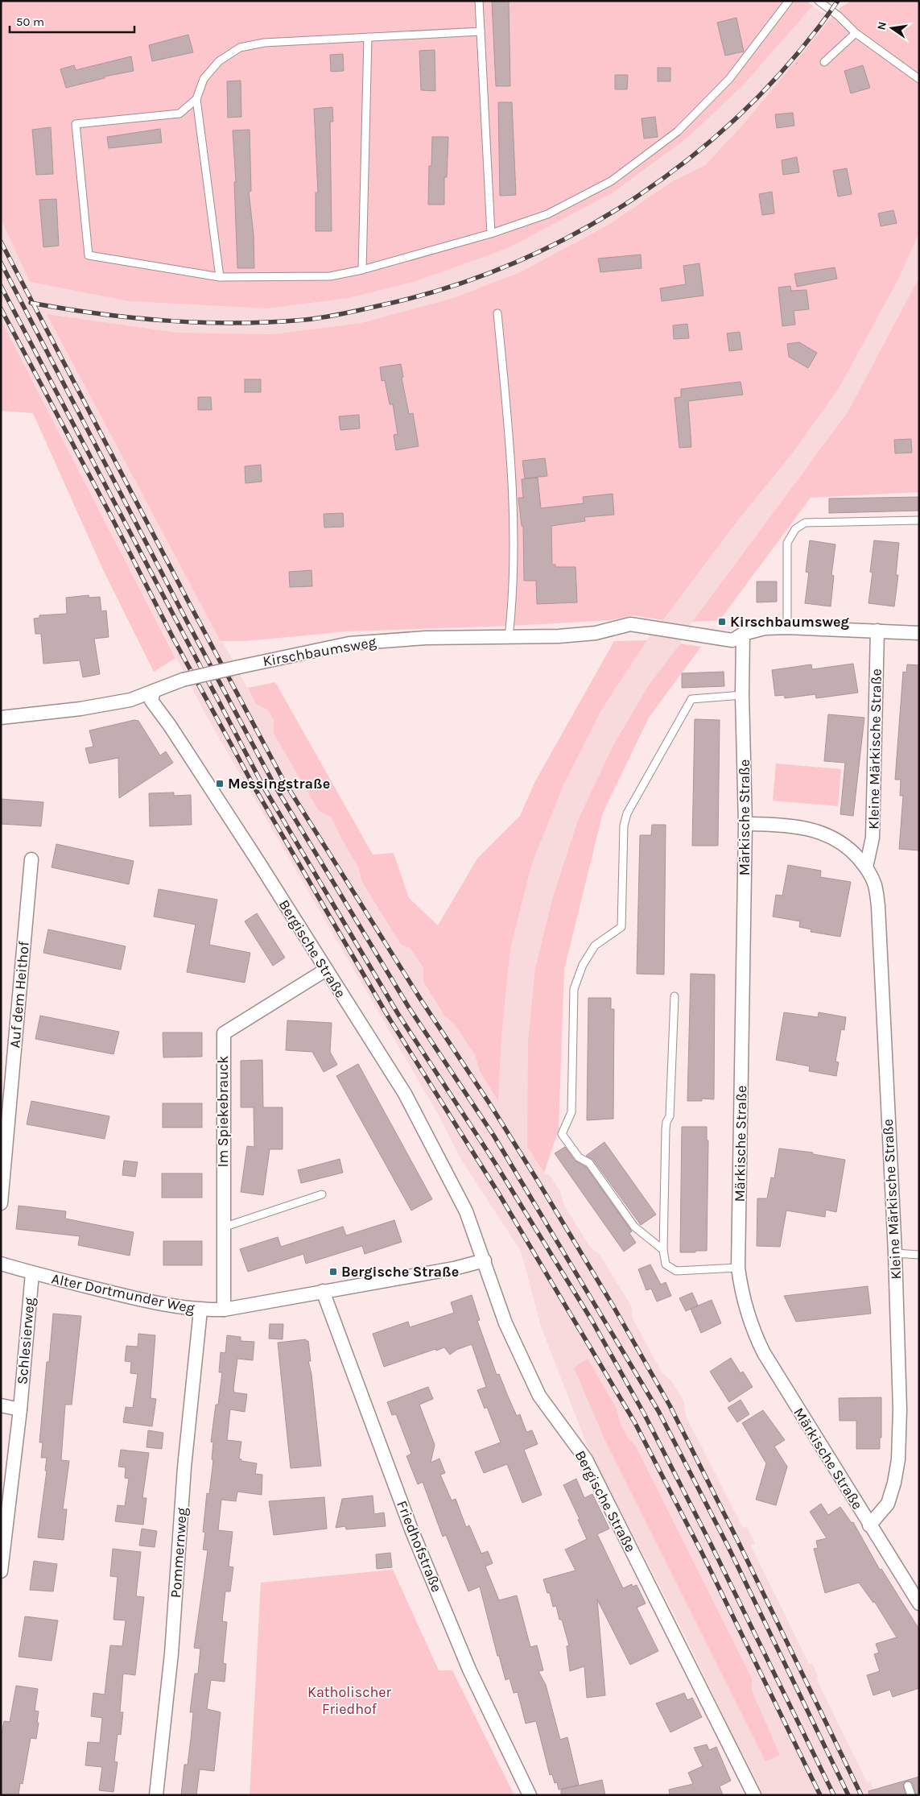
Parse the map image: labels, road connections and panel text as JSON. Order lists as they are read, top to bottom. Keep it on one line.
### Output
{"streets":{"street":["Kirschbaumsweg","Kleine Märkische Straße","Märkische Straße","Bergische Straße","Auf dem Heithof","Im Spiekebrauck","Alter Dortmunder Weg","Schlesierweg","Friedhofstraße","Pommernweg"]},"crossings":[["Kirschbaumsweg","Kleine Märkische Straße"],["Kirschbaumsweg","Märkische Straße"],["Kirschbaumsweg","Bergische Straße"],["Kleine Märkische Straße","Märkische Straße"],["Bergische Straße","Im Spiekebrauck"],["Bergische Straße","Alter Dortmunder Weg"],["Im Spiekebrauck","Alter Dortmunder Weg"],["Alter Dortmunder Weg","Schlesierweg"],["Alter Dortmunder Weg","Friedhofstraße"],["Alter Dortmunder Weg","Pommernweg"]],"parks":["Katholischer Friedhof"],"places":{"transit":["Kirschbaumsweg","Messingstraße","Bergische Straße"]},"scale_bar":"50 m","north":"left"}
